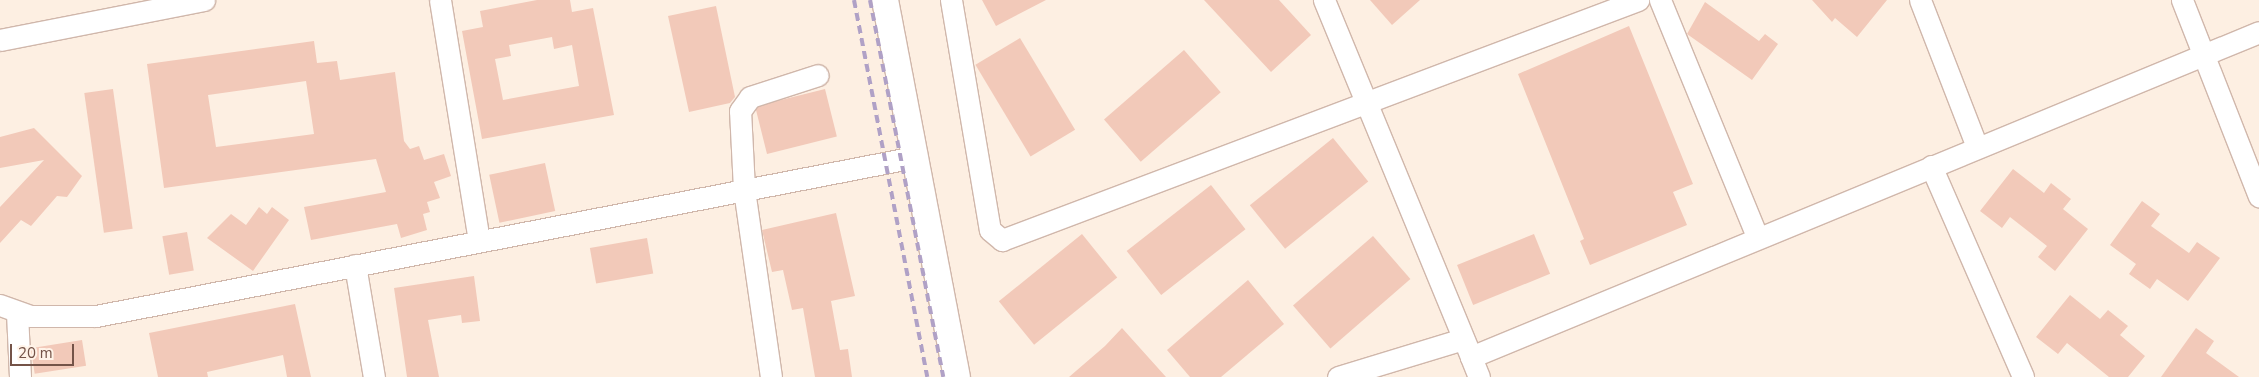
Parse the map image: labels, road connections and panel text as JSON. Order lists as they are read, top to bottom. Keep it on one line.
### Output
{"scale_bar":"20 m"}
